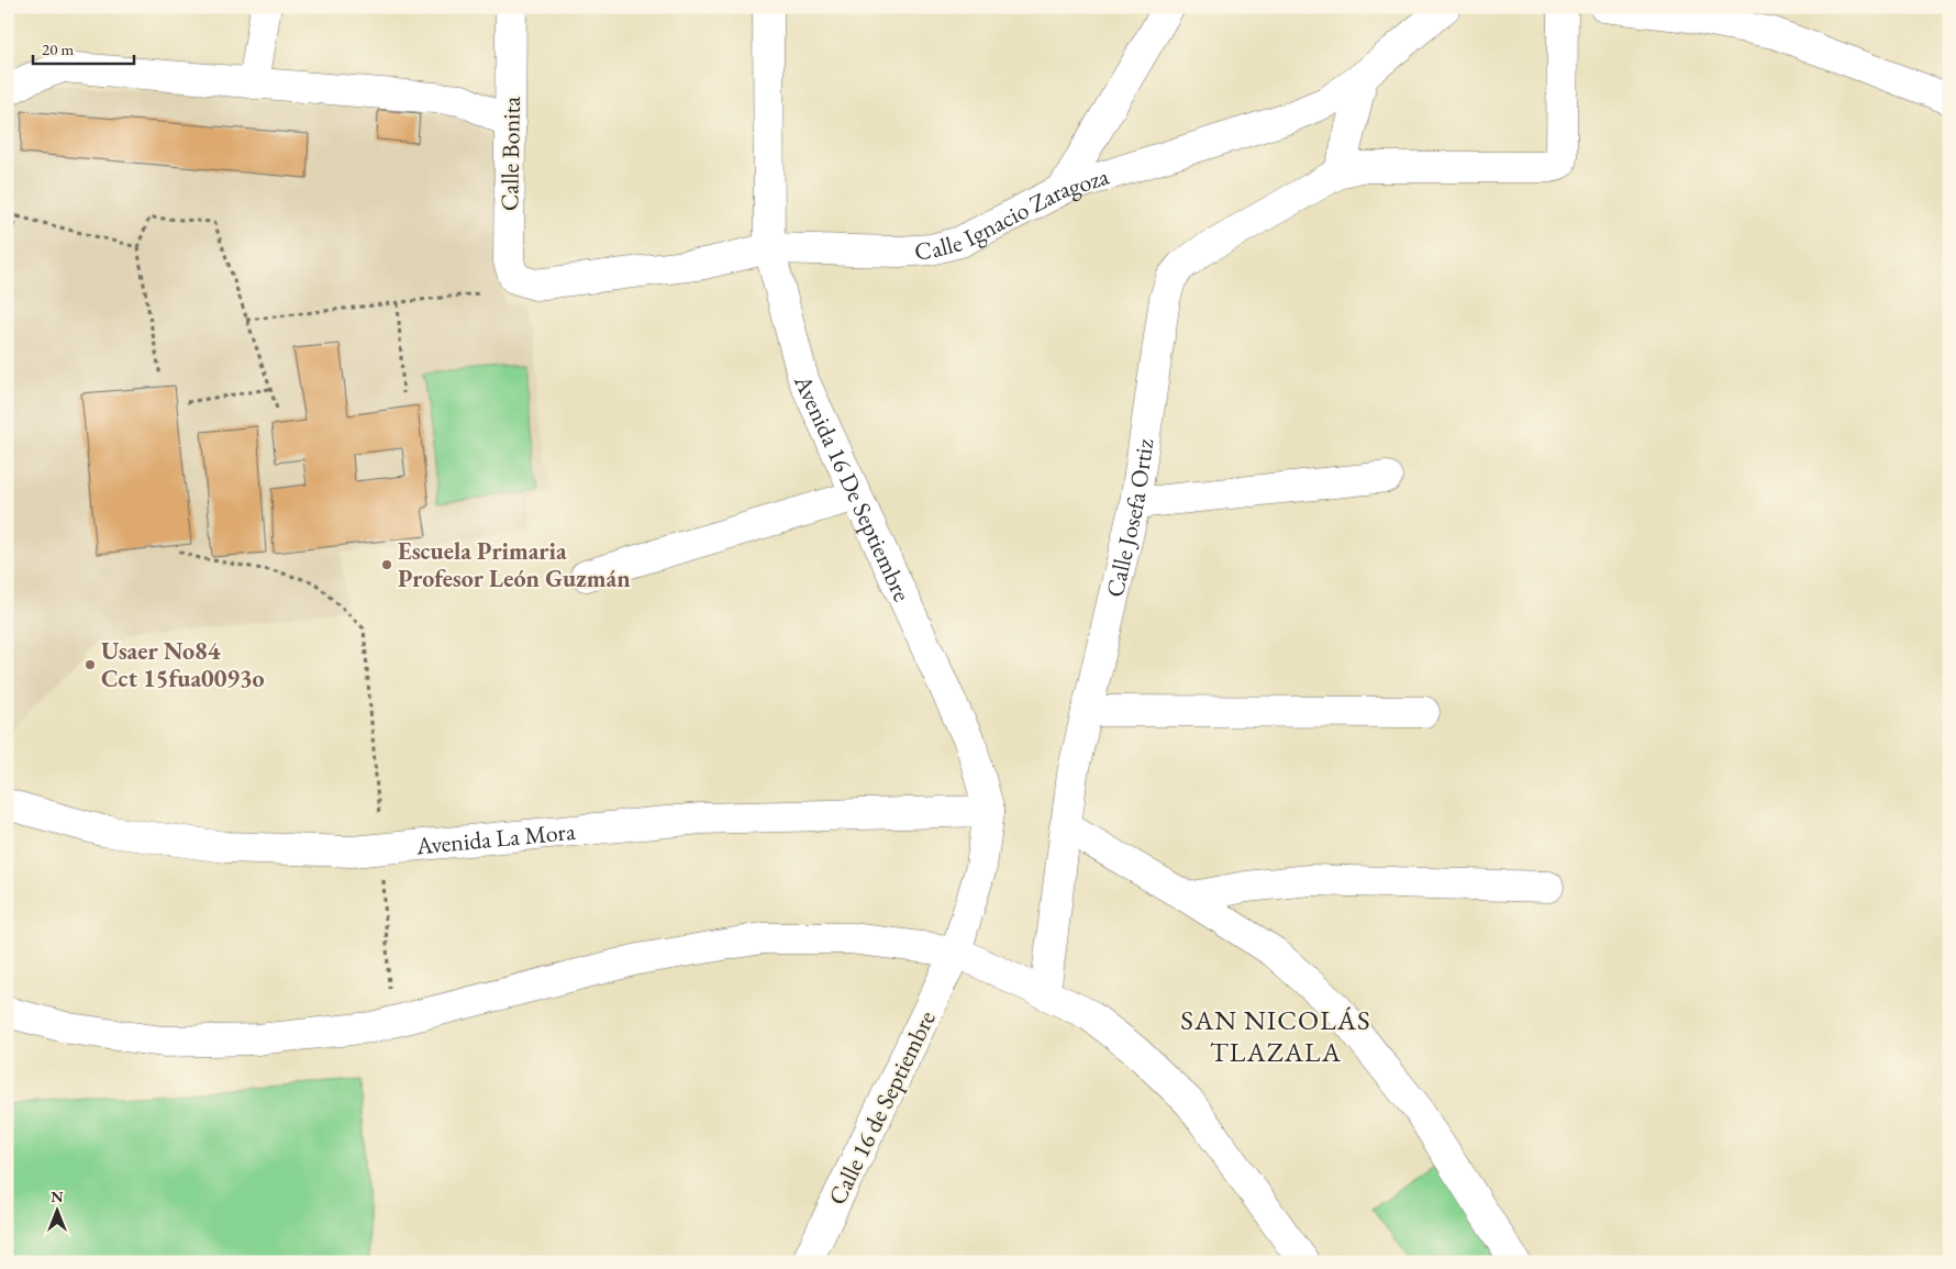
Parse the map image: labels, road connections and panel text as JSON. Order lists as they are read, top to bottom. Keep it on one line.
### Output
{"streets":{"street":["Calle Bonita","Calle Ignacio Zaragoza","Avenida 16 De Septiembre","Calle Josefa Ortiz","Avenida La Mora","Calle 16 de Septiembre"]},"crossings":[["Calle Bonita","Calle Ignacio Zaragoza"],["Calle Ignacio Zaragoza","Avenida 16 De Septiembre"],["Avenida 16 De Septiembre","Avenida La Mora"],["Avenida 16 De Septiembre","Calle 16 de Septiembre"]],"districts":["SAN NICOLÁS TLAZALA"],"places":["Escuela Primaria Profesor León Guzmán","Usaer No84 Cct 15fua0093o"],"scale_bar":"20 m","north":"top"}
